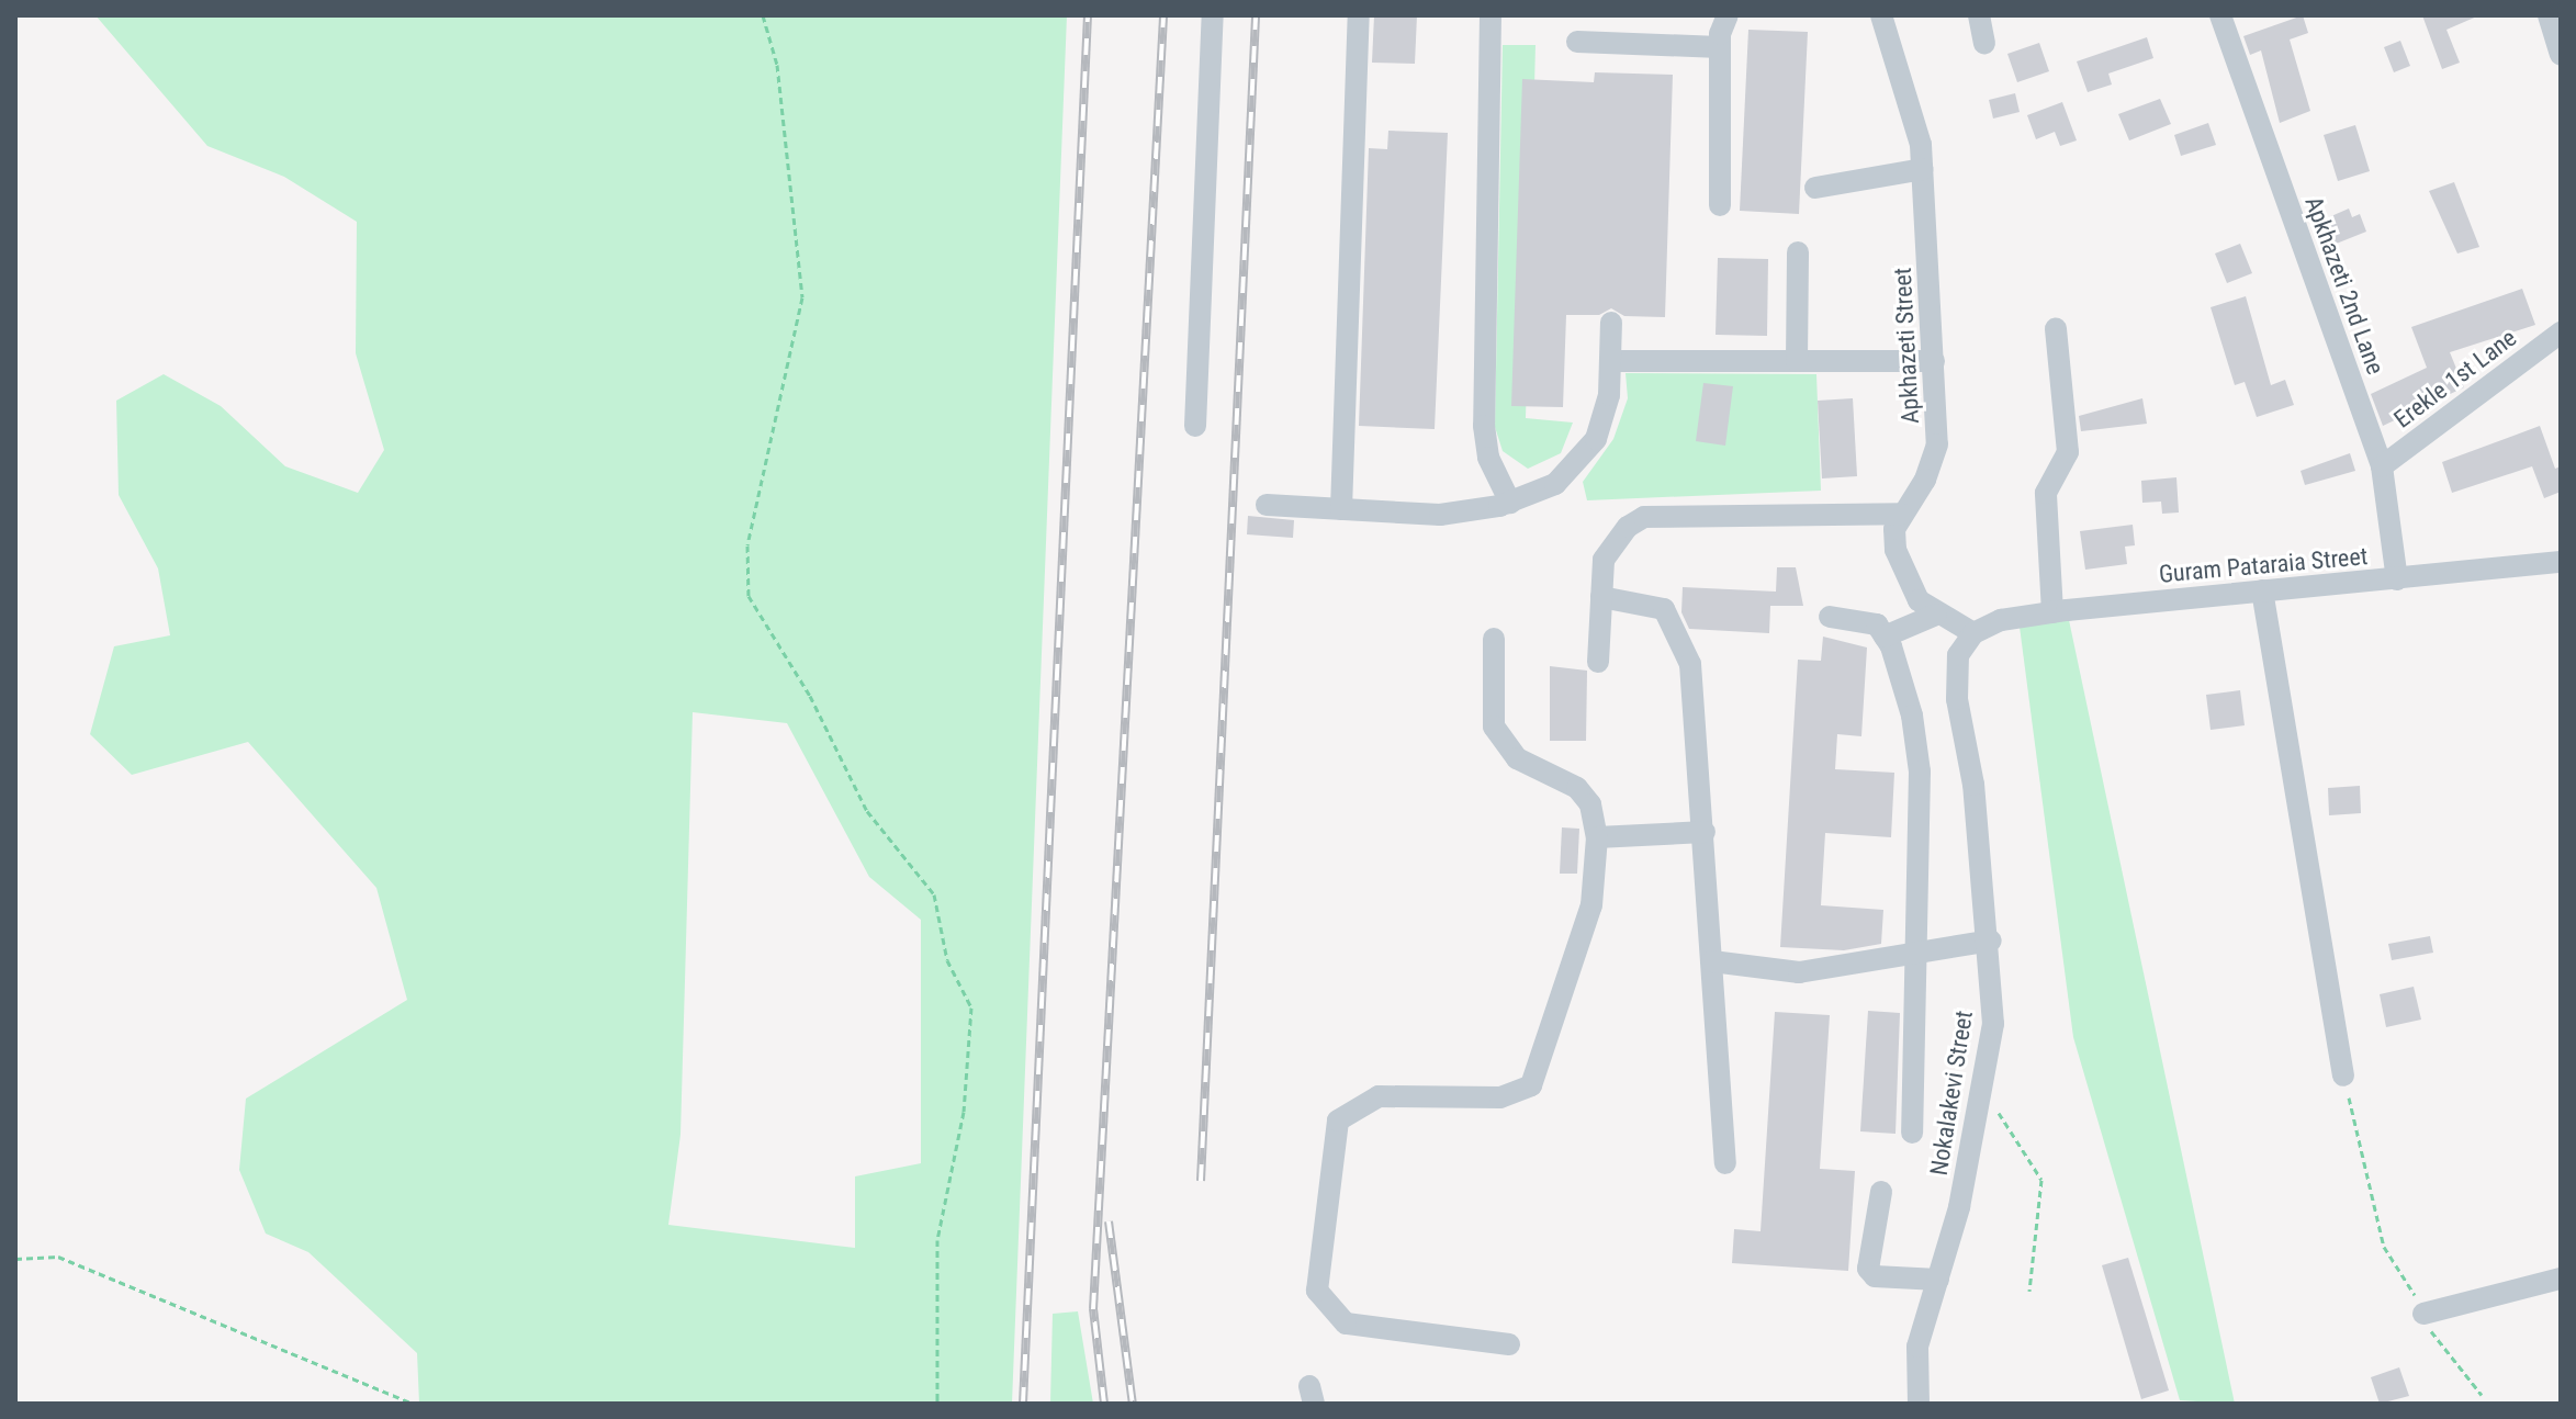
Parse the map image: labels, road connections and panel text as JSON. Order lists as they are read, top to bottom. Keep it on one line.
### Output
{"streets":{"street":["Apkhazeti 2nd Lane","Apkhazeti Street","Erekle 1st Lane","Guram Pataraia Street","Nokalakevi Street"]},"crossings":[["Apkhazeti 2nd Lane","Erekle 1st Lane"],["Apkhazeti 2nd Lane","Guram Pataraia Street"],["Guram Pataraia Street","Nokalakevi Street"]]}
